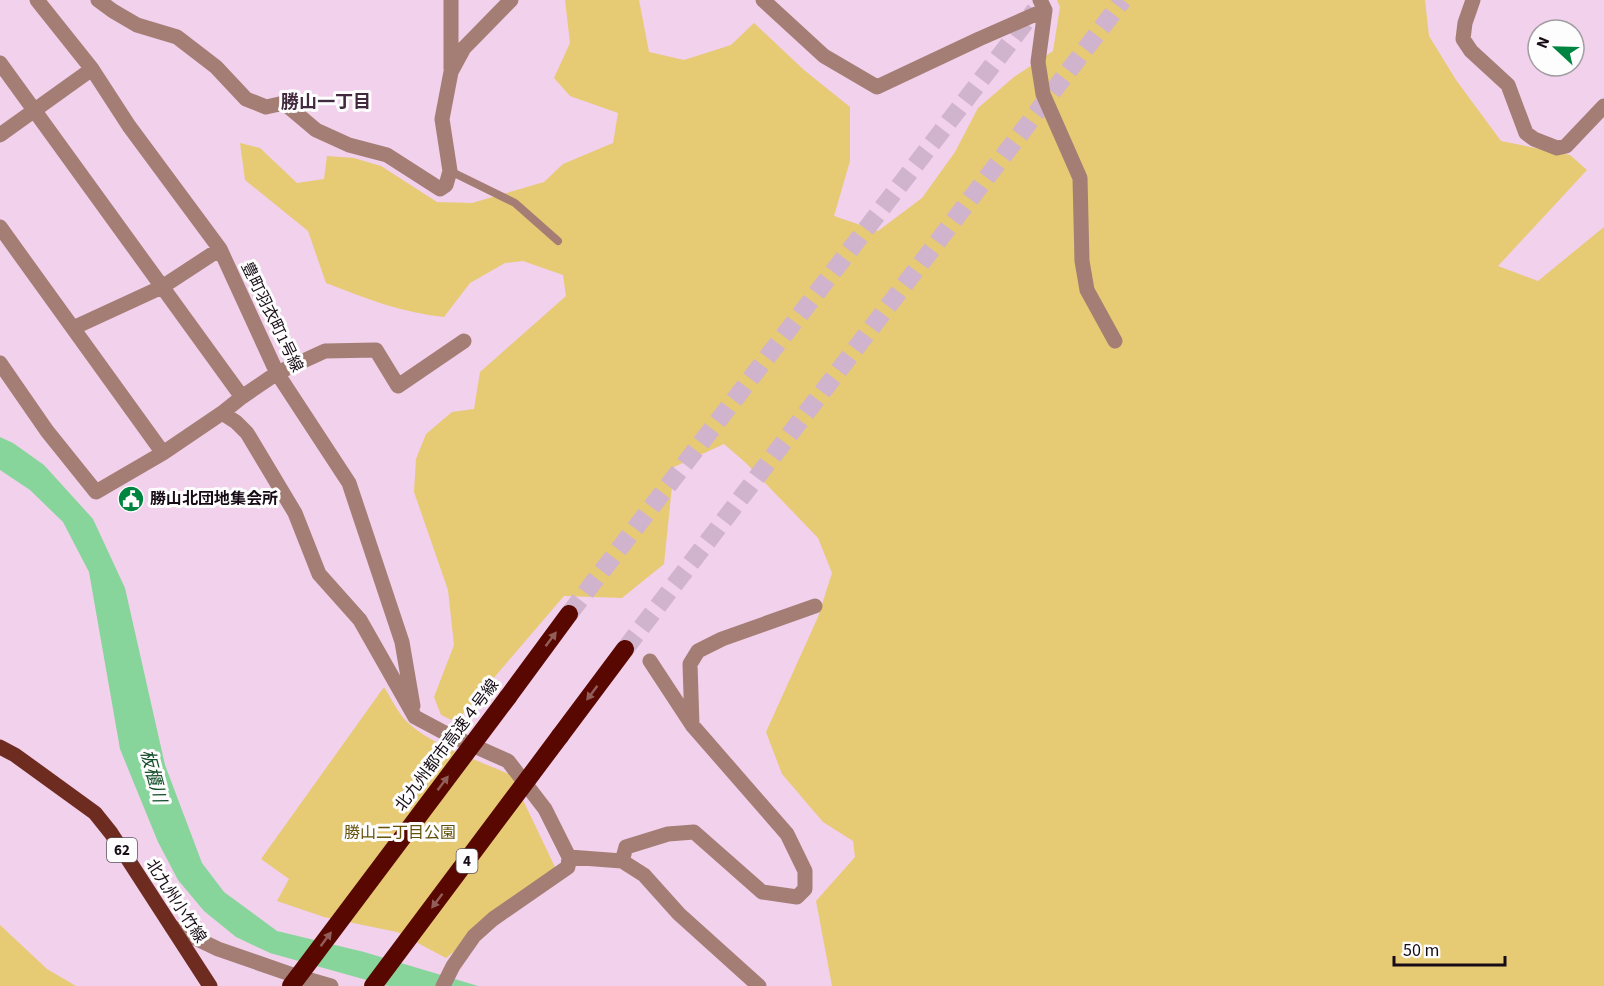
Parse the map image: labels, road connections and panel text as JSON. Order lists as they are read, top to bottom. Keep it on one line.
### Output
{"streets":{"highway":["北九州都市高速４号線","4"],"main road":["62","北九州小竹線"],"street":["豊町羽衣町1号線"]},"districts":["勝山一丁目"],"water":["板櫃川"],"parks":["勝山二丁目公園"],"places":{"public building":["勝山北団地集会所"]},"scale_bar":"50 m","north":"left"}
